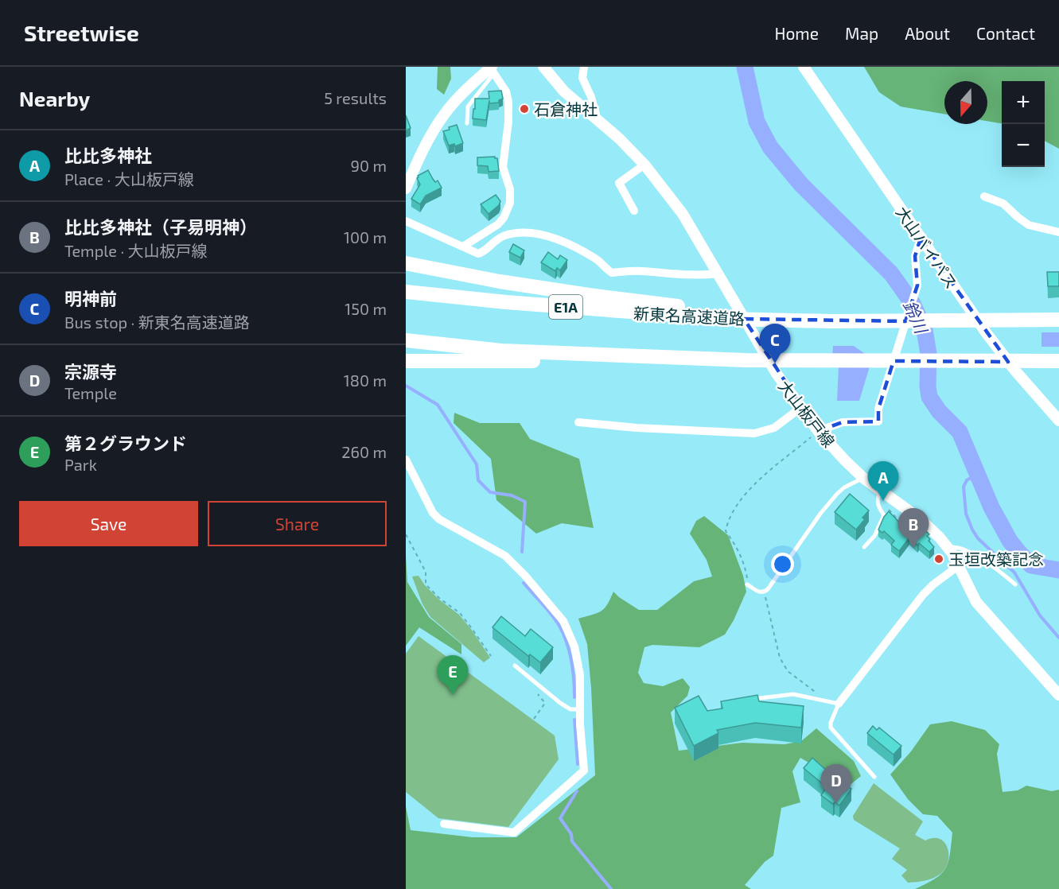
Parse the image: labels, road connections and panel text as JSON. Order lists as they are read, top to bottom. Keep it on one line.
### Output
{"streets":{"highway":["E1A","新東名高速道路"],"main road":["大山バイパス","大山板戸線"]},"water":["鈴川"],"places":["石倉神社","玉垣改築記念"],"north":"bottom","page":{"header":"Streetwise","nav":["Home","Map","About","Contact"],"heading":["Nearby","5 results"],"map_buttons":["+","−"],"list":[{"mark":"A","name":"比比多神社","note":"Place · 大山板戸線","value":"90 m"},{"mark":"B","name":"比比多神社（子易明神）","note":"Temple · 大山板戸線","value":"100 m"},{"mark":"C","name":"明神前","note":"Bus stop · 新東名高速道路","value":"150 m"},{"mark":"D","name":"宗源寺","note":"Temple","value":"180 m"},{"mark":"E","name":"第２グラウンド","note":"Park","value":"260 m"}],"pins":["C","A","B","E","D"],"buttons":["Save","Share"]}}
